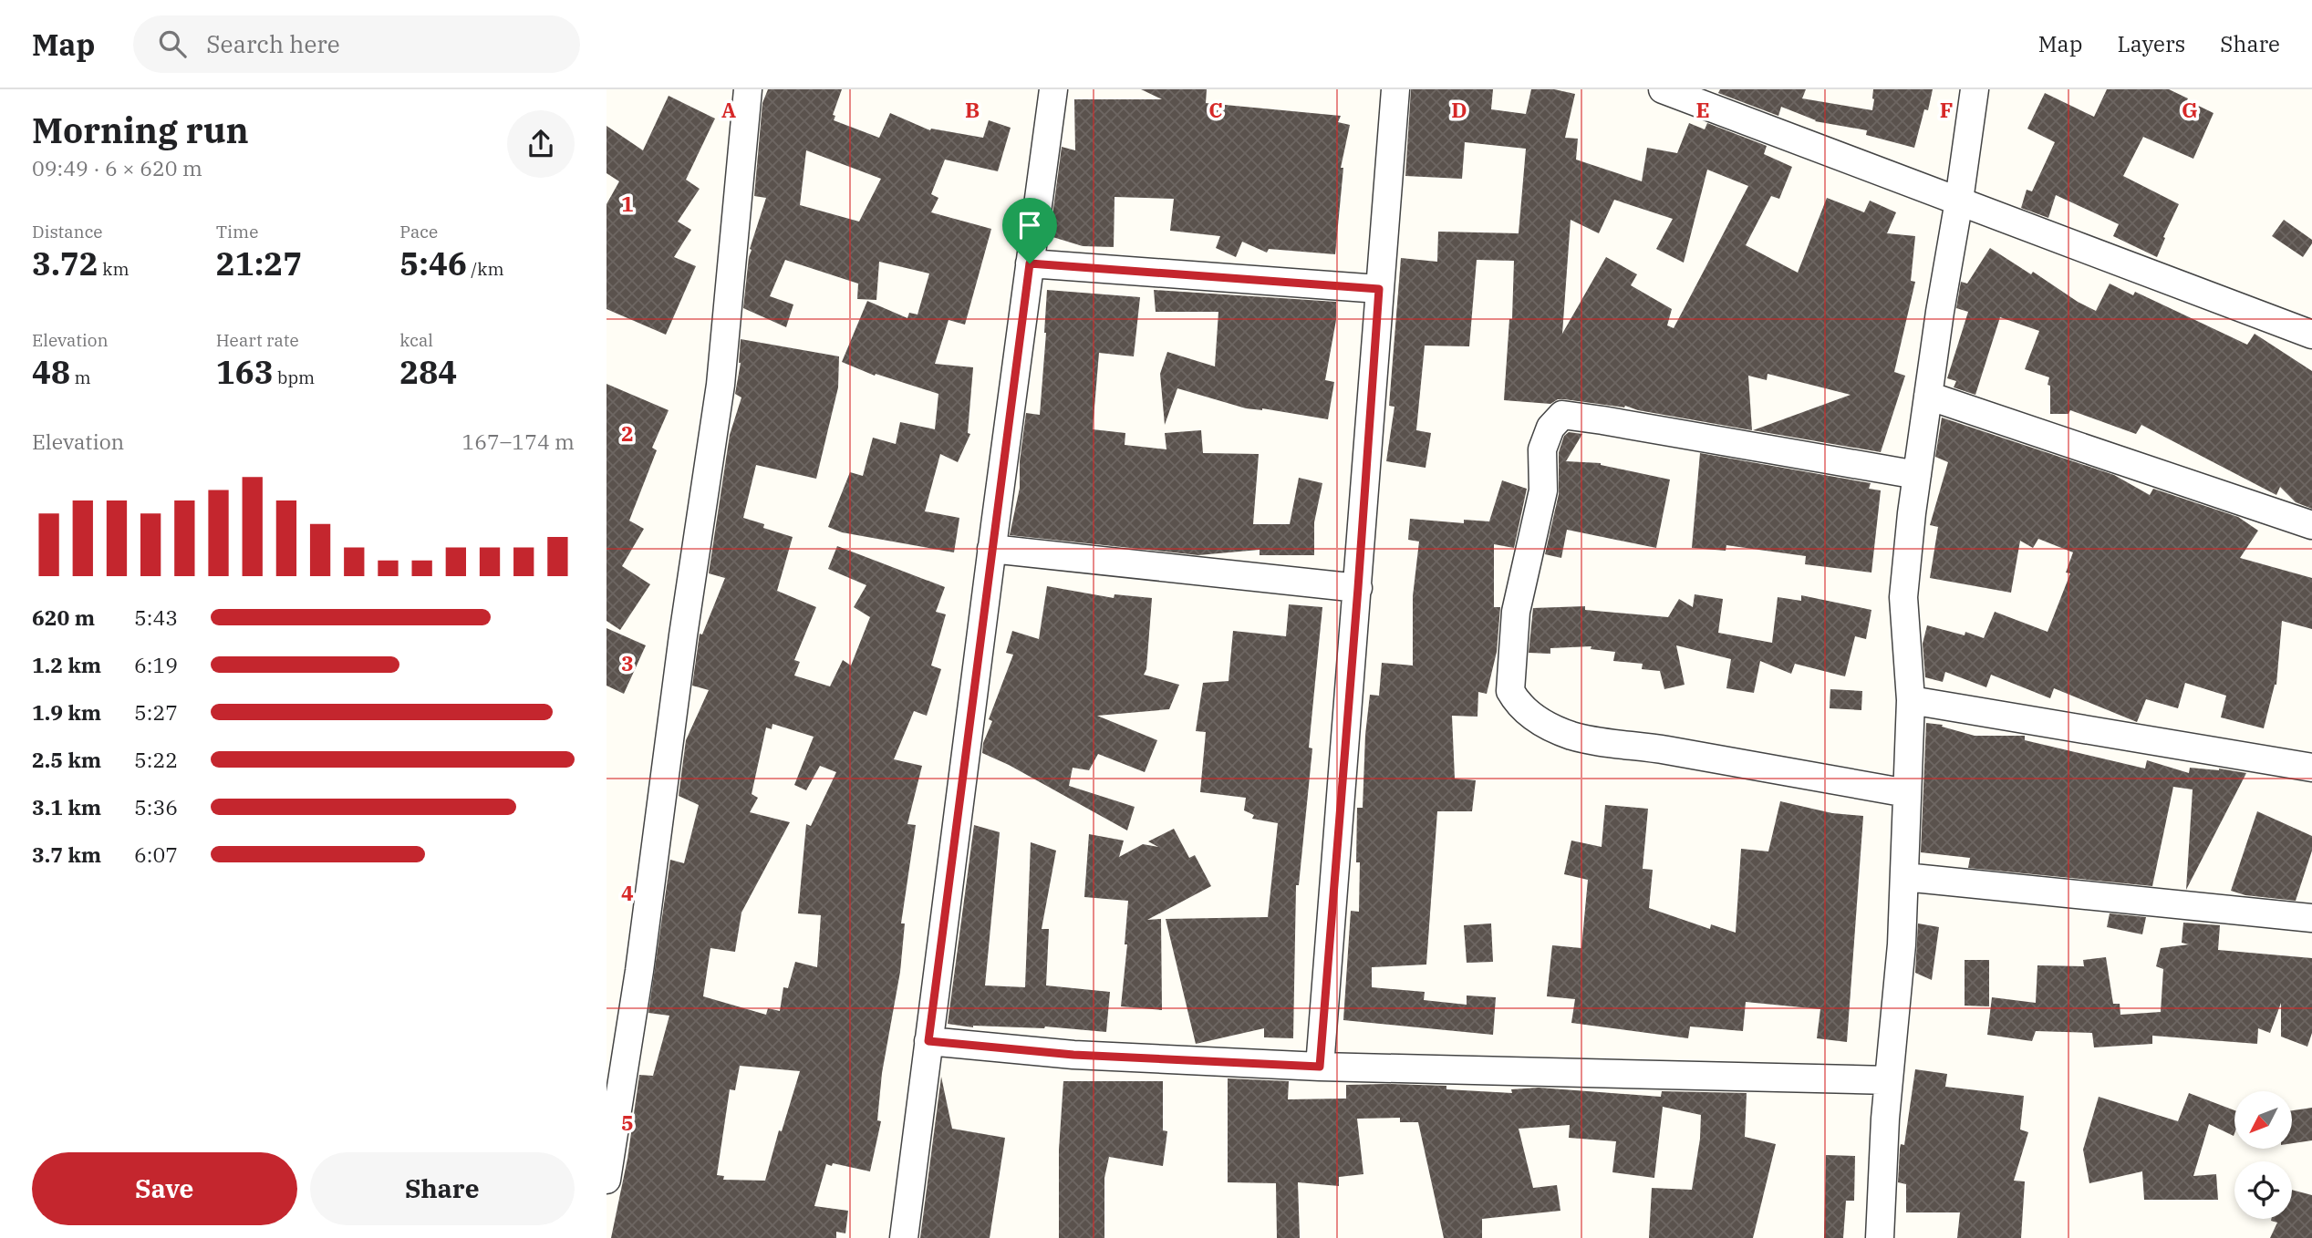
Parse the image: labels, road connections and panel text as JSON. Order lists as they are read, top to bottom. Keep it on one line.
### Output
{"north":"bottom left","page":{"header":"Map","search":"Search here","nav":["Map","Layers","Share"],"heading":["Morning run","09:49 · 6 × 620 m"],"stats":[["Distance","3.72 km"],["Time","21:27"],["Pace","5:46 /km"],["Elevation","48 m"],["Heart rate","163 bpm"],["kcal","284"]],"chart":["Elevation","167–174 m"],"list":[{"name":"620 m","note":"5:43"},{"name":"1.2 km","note":"6:19"},{"name":"1.9 km","note":"5:27"},{"name":"2.5 km","note":"5:22"},{"name":"3.1 km","note":"5:36"},{"name":"3.7 km","note":"6:07"}],"buttons":["Save","Share"]},"grid":{"columns":["A","B","C","D","E","F","G"],"rows":["1","2","3","4","5"]}}
